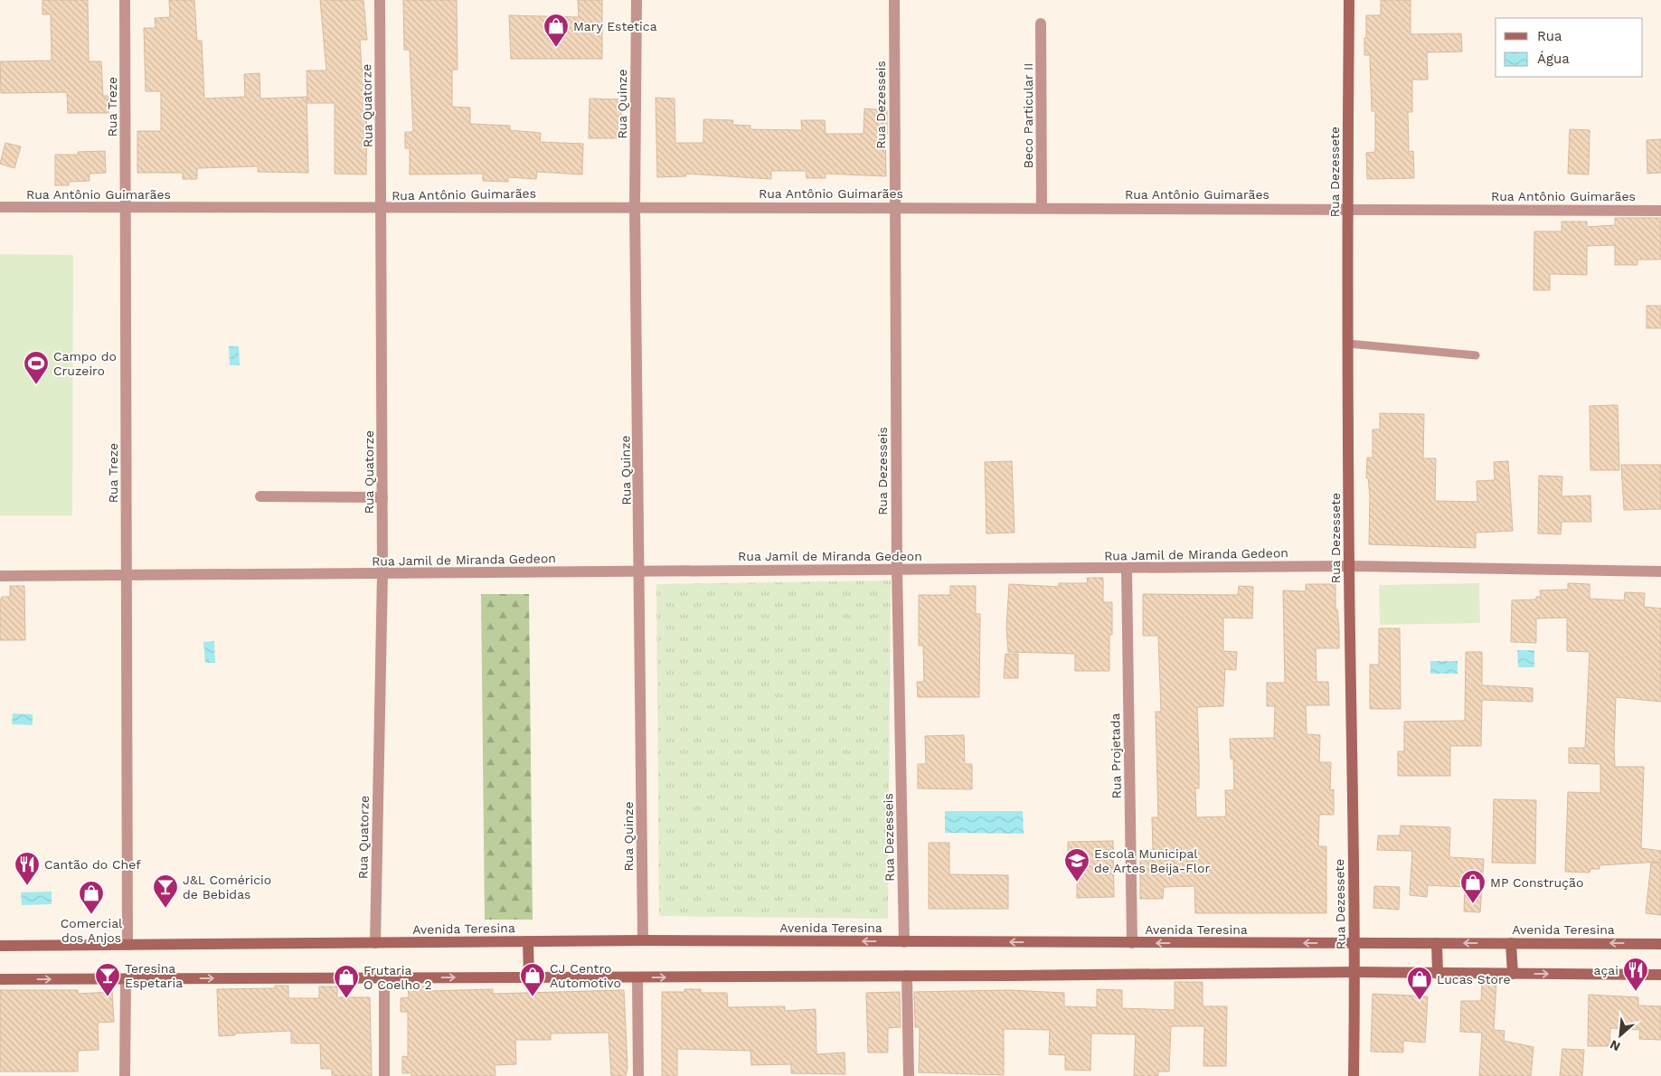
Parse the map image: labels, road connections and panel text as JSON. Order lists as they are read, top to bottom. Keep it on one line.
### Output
{"streets":{"main road":["Rua Dezessete","Avenida Teresina"],"street":["Rua Quinze","Rua Dezesseis","Rua Quatorze","Rua Treze","Beco Particular II","Rua Antônio Guimarães","Rua Jamil de Miranda Gedeon","Rua Projetada"]},"crossings":[["Rua Quinze","Rua Antônio Guimarães"],["Rua Quinze","Rua Jamil de Miranda Gedeon"],["Rua Quinze","Avenida Teresina"],["Rua Dezesseis","Rua Antônio Guimarães"],["Rua Dezesseis","Rua Jamil de Miranda Gedeon"],["Rua Dezesseis","Avenida Teresina"],["Rua Quatorze","Rua Antônio Guimarães"],["Rua Quatorze","Rua Jamil de Miranda Gedeon"],["Rua Quatorze","Avenida Teresina"],["Rua Treze","Rua Antônio Guimarães"],["Rua Treze","Rua Jamil de Miranda Gedeon"],["Rua Treze","Avenida Teresina"],["Beco Particular II","Rua Antônio Guimarães"],["Rua Dezessete","Rua Antônio Guimarães"],["Rua Dezessete","Rua Jamil de Miranda Gedeon"],["Rua Dezessete","Avenida Teresina"],["Rua Jamil de Miranda Gedeon","Rua Projetada"],["Rua Projetada","Avenida Teresina"]],"places":{"shop":["Mary Estetica","MP Construção","Comercial dos Anjos","CJ Centro Automotivo","Frutaria O Coelho 2","Lucas Store"],"sports":["Campo do Cruzeiro"],"school or university":["Escola Municipal de Artes Beija-Flor"],"restaurant":["Cantão do Chef","açai"],"bar":["J&L Coméricio de Bebidas","Teresina Espetaria"]},"legend":["Rua","Água"],"north":"bottom left"}
